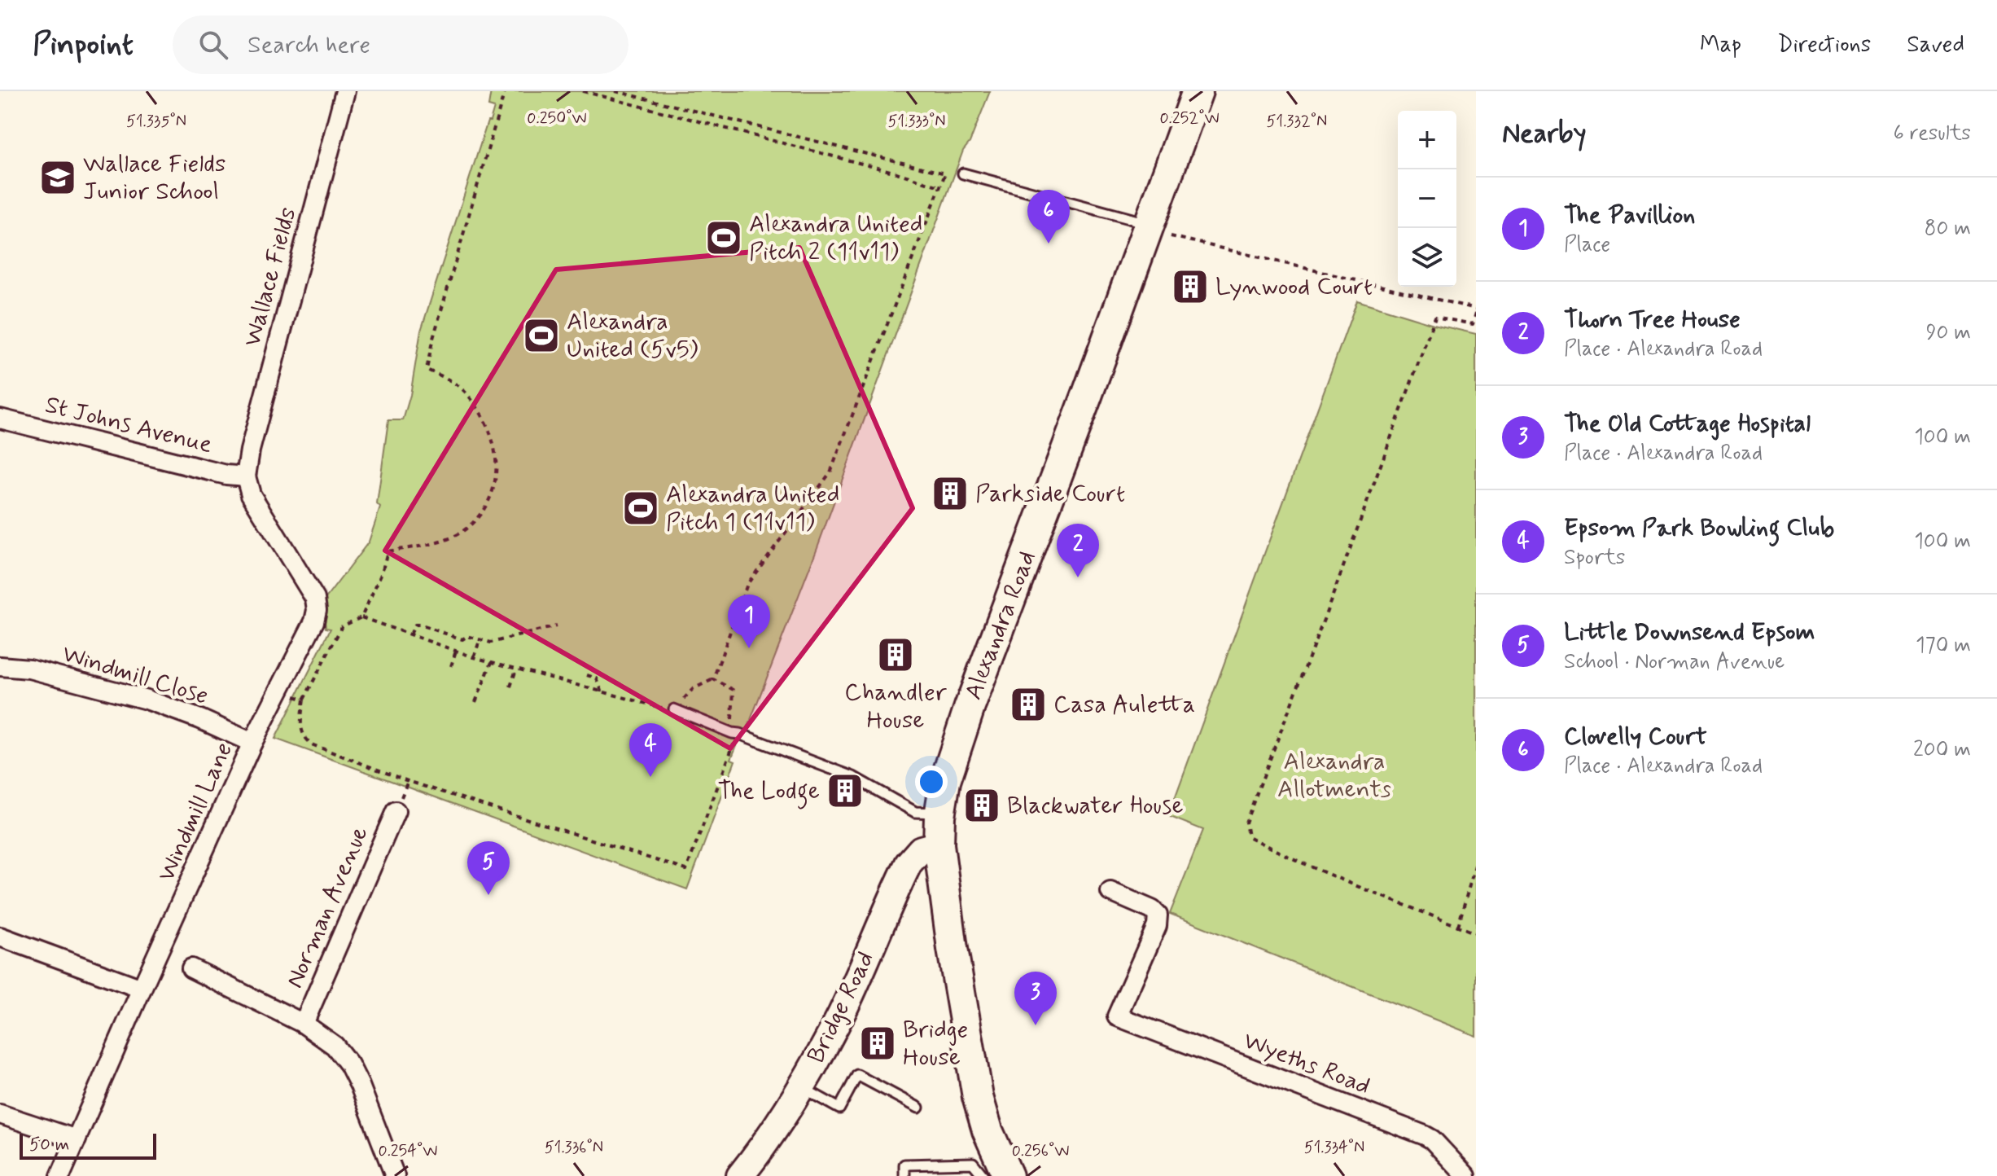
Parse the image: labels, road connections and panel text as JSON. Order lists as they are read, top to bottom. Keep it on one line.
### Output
{"streets":{"main road":["Alexandra Road","Bridge Road"],"street":["Wallace Fields","St Johns Avenue","Windmill Close","Windmill Lane","Norman Avenue","Wyeths Road"]},"crossings":[["Wallace Fields","St Johns Avenue"],["Wallace Fields","Windmill Lane"],["St Johns Avenue","Windmill Lane"],["Alexandra Road","Bridge Road"],["Windmill Close","Windmill Lane"]],"parks":["Alexandra Allotments"],"places":{"school or university":["Wallace Fields Junior School"],"sports":["Alexandra United Pitch 2 (11v11)","Alexandra United (5v5)","Alexandra United Pitch 1 (11v11)"],"building":["Lynwood Court","Parkside Court","Chandler House","Casa Auletta","The Lodge","Blackwater House","Bridge House"]},"scale_bar":"50 m","page":{"header":"Pinpoint","search":"Search here","nav":["Map","Directions","Saved"],"heading":["Nearby","6 results"],"map_buttons":["+","−"],"list":[{"mark":"1","name":"The Pavillion","note":"Place","value":"80 m"},{"mark":"2","name":"Thorn Tree House","note":"Place · Alexandra Road","value":"90 m"},{"mark":"3","name":"The Old Cottage Hospital","note":"Place · Alexandra Road","value":"100 m"},{"mark":"4","name":"Epsom Park Bowling Club","note":"Sports","value":"100 m"},{"mark":"5","name":"Little Downsend Epsom","note":"School · Norman Avenue","value":"170 m"},{"mark":"6","name":"Clovelly Court","note":"Place · Alexandra Road","value":"200 m"}],"pins":["6","2","1","4","5","3"],"scale":"50 m"},"coordinates":["0.250°W","0.252°W","51.335°N","51.333°N","51.332°N","51.336°N","51.334°N","0.254°W","0.256°W"]}
